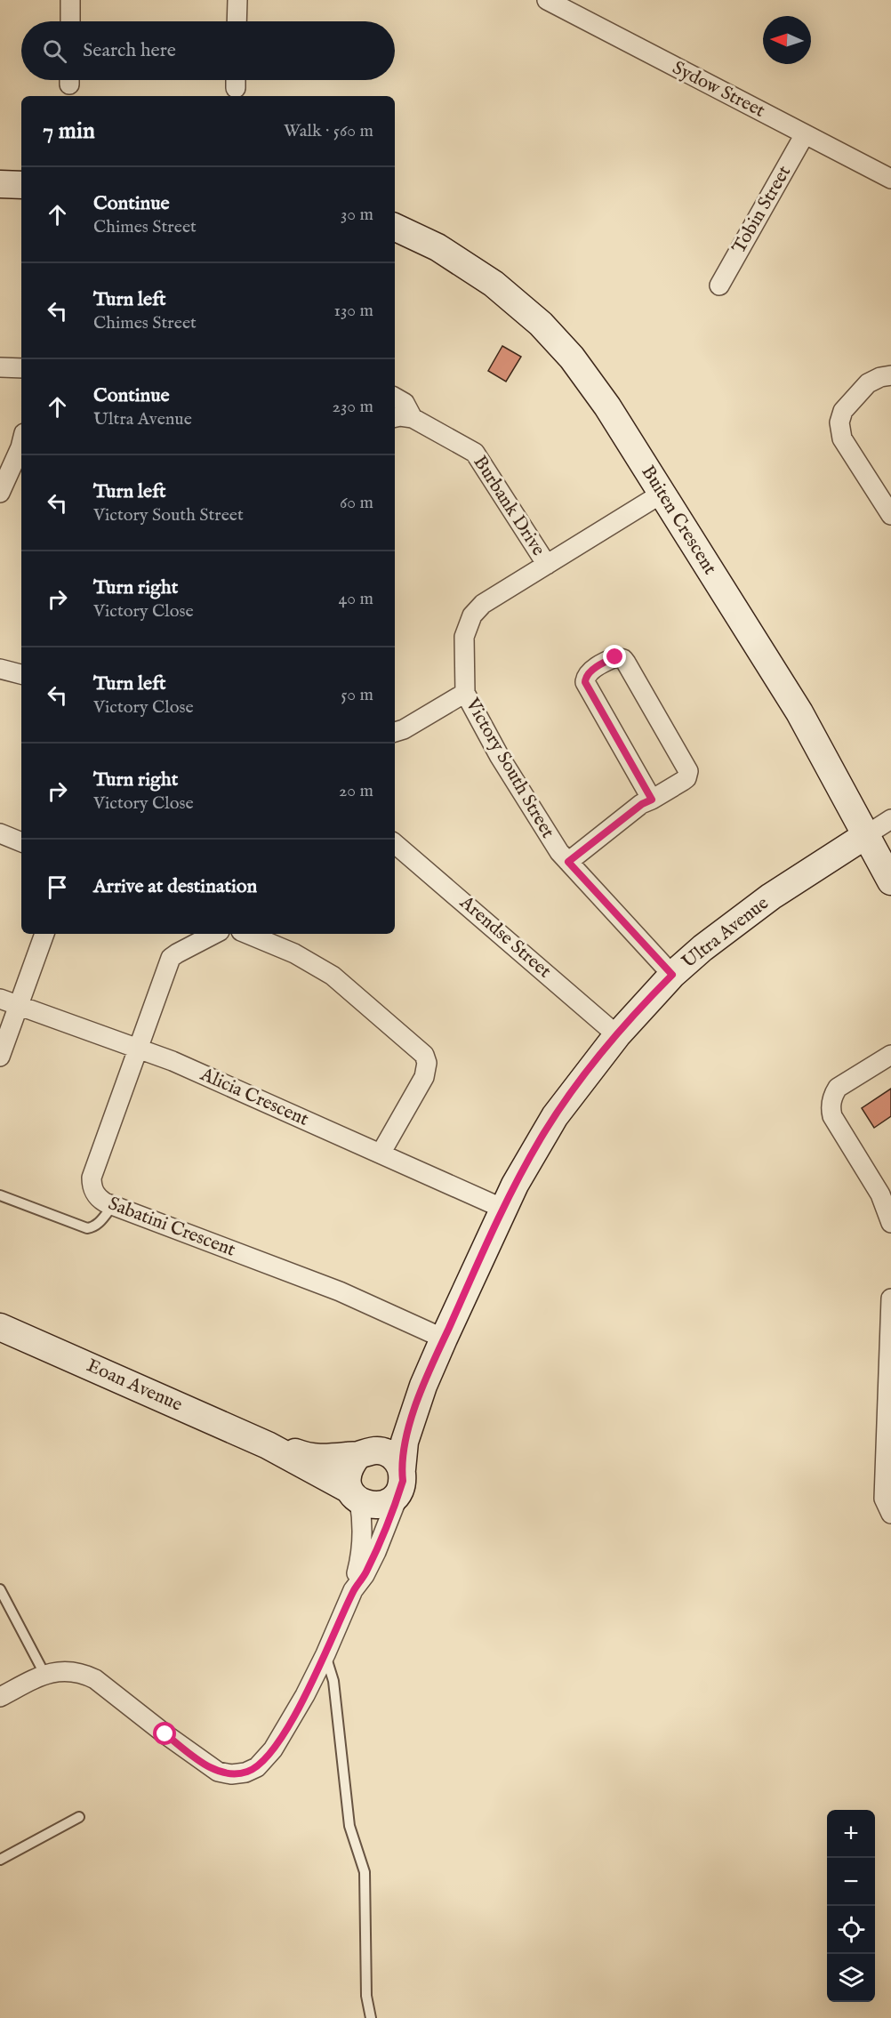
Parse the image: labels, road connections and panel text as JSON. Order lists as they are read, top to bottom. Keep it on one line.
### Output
{"streets":{"street":["Sydow Street","Tobin Street","Burbank Drive","Buiten Crescent","Victory South Street","Ultra Avenue","Arendse Street","Alicia Crescent","Sabatini Crescent","Eoan Avenue"]},"crossings":[["Sydow Street","Tobin Street"],["Burbank Drive","Victory South Street"],["Buiten Crescent","Victory South Street"],["Buiten Crescent","Ultra Avenue"],["Victory South Street","Ultra Avenue"],["Ultra Avenue","Arendse Street"],["Ultra Avenue","Alicia Crescent"],["Ultra Avenue","Sabatini Crescent"],["Ultra Avenue","Eoan Avenue"],["Alicia Crescent","Sabatini Crescent"]],"north":"left","page":{"search":"Search here","heading":["7 min","Walk · 560 m"],"list":[["Continue","Chimes Street","30 m"],["Turn left","Chimes Street","130 m"],["Continue","Ultra Avenue","230 m"],["Turn left","Victory South Street","60 m"],["Turn right","Victory Close","40 m"],["Turn left","Victory Close","50 m"],["Turn right","Victory Close","20 m"],"Arrive at destination"],"map_buttons":["+","−"]}}
